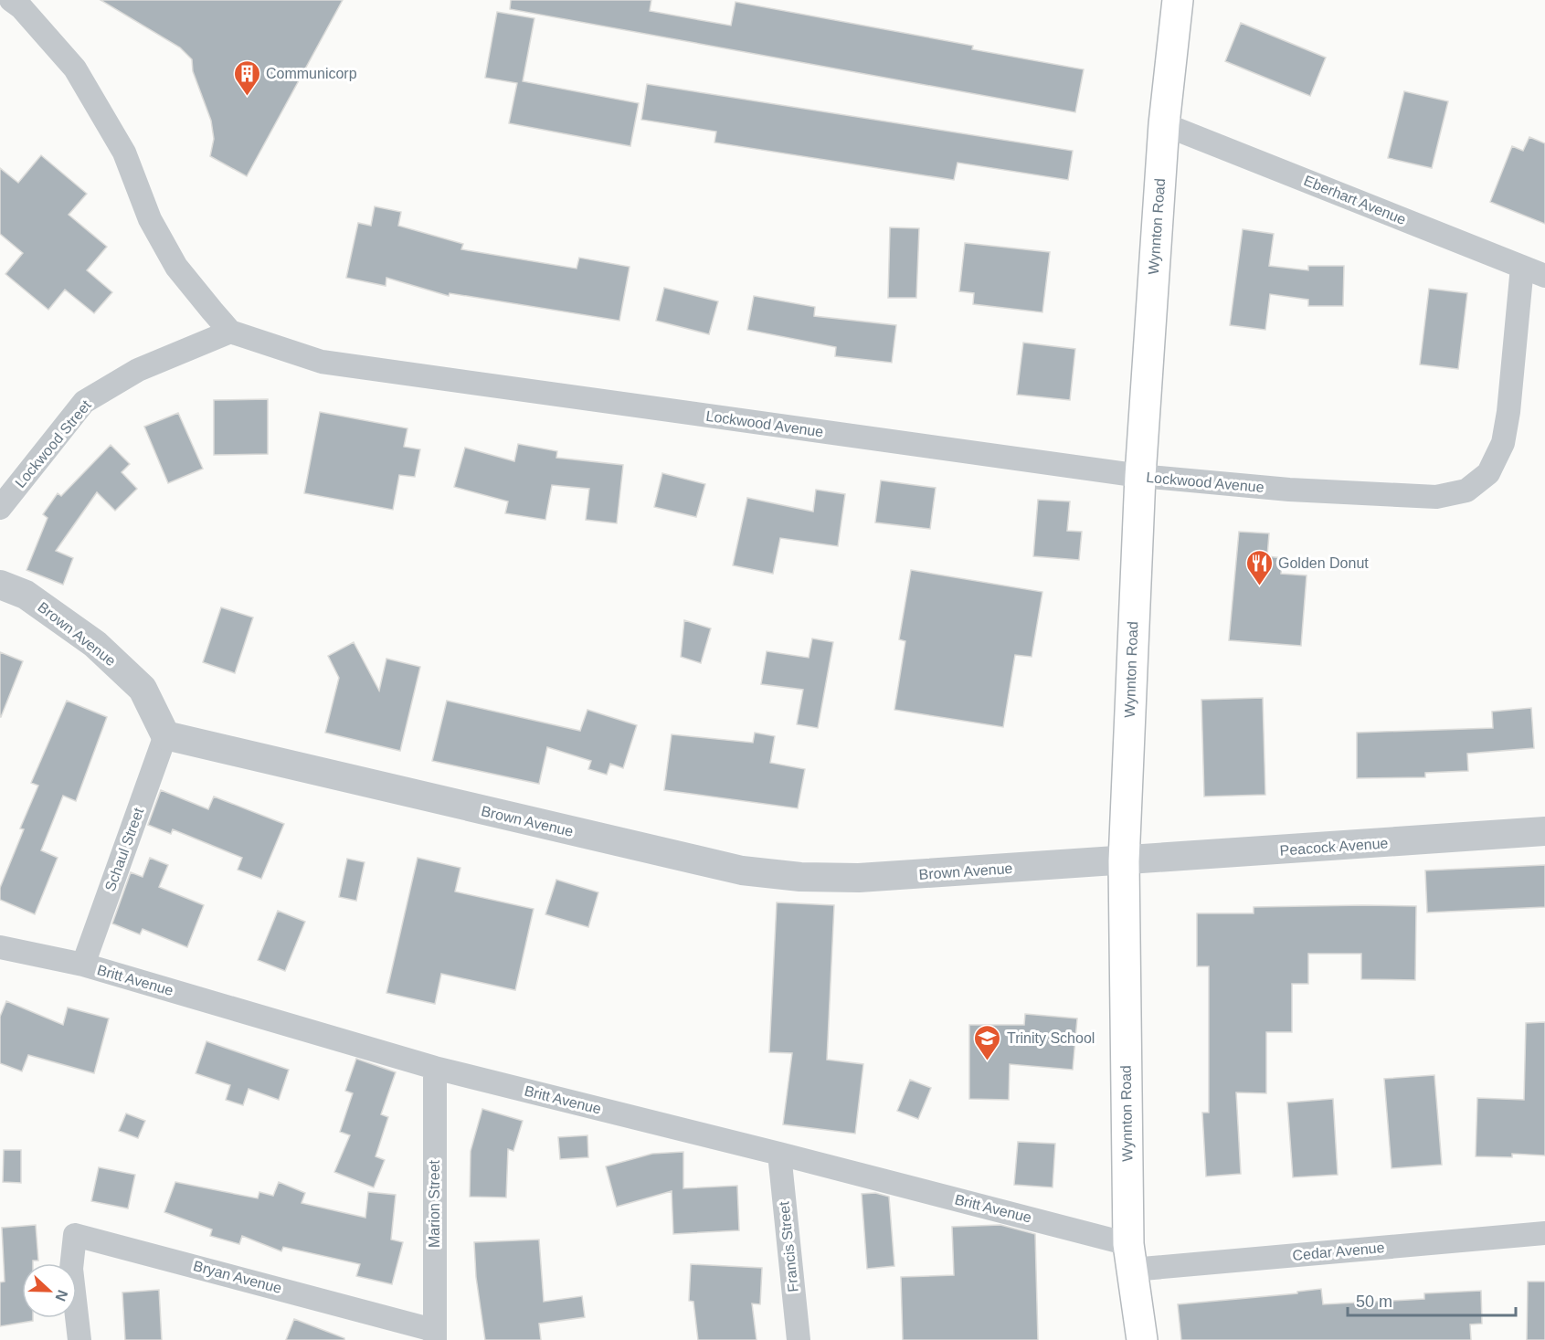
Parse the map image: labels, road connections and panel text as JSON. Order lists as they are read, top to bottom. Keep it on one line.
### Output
{"streets":{"main road":["Wynnton Road"],"street":["Eberhart Avenue","Lockwood Avenue","Lockwood Street","Brown Avenue","Peacock Avenue","Schaul Street","Britt Avenue","Marion Street","Francis Street","Cedar Avenue","Bryan Avenue"]},"crossings":[["Eberhart Avenue","Wynnton Road"],["Eberhart Avenue","Lockwood Avenue"],["Wynnton Road","Lockwood Avenue"],["Wynnton Road","Brown Avenue"],["Wynnton Road","Peacock Avenue"],["Wynnton Road","Britt Avenue"],["Wynnton Road","Cedar Avenue"],["Lockwood Avenue","Lockwood Street"],["Brown Avenue","Peacock Avenue"],["Brown Avenue","Schaul Street"],["Schaul Street","Britt Avenue"],["Britt Avenue","Marion Street"],["Britt Avenue","Francis Street"],["Britt Avenue","Cedar Avenue"],["Marion Street","Bryan Avenue"]],"places":{"building":["Communicorp"],"restaurant":["Golden Donut"],"school or university":["Trinity School"]},"scale_bar":"50 m","north":"right"}
